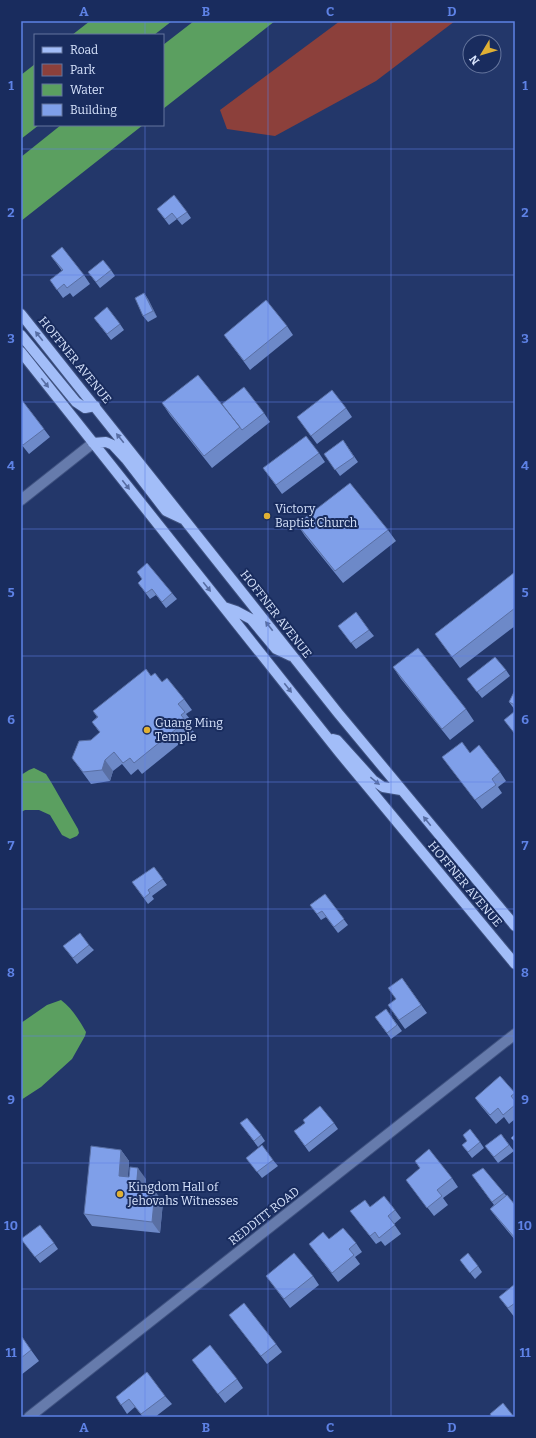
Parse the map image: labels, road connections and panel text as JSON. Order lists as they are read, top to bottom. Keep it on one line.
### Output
{"streets":{"main road":["HOFFNER AVENUE"],"street":["REDDITT ROAD"]},"places":["Victory Baptist Church","Guang Ming Temple","Kingdom Hall of Jehovahs Witnesses"],"legend":["Road","Park","Water","Building"],"north":"bottom left","grid":{"columns":["A","B","C","D"],"rows":["1","2","3","4","5","6","7","8","9","10","11"]}}
